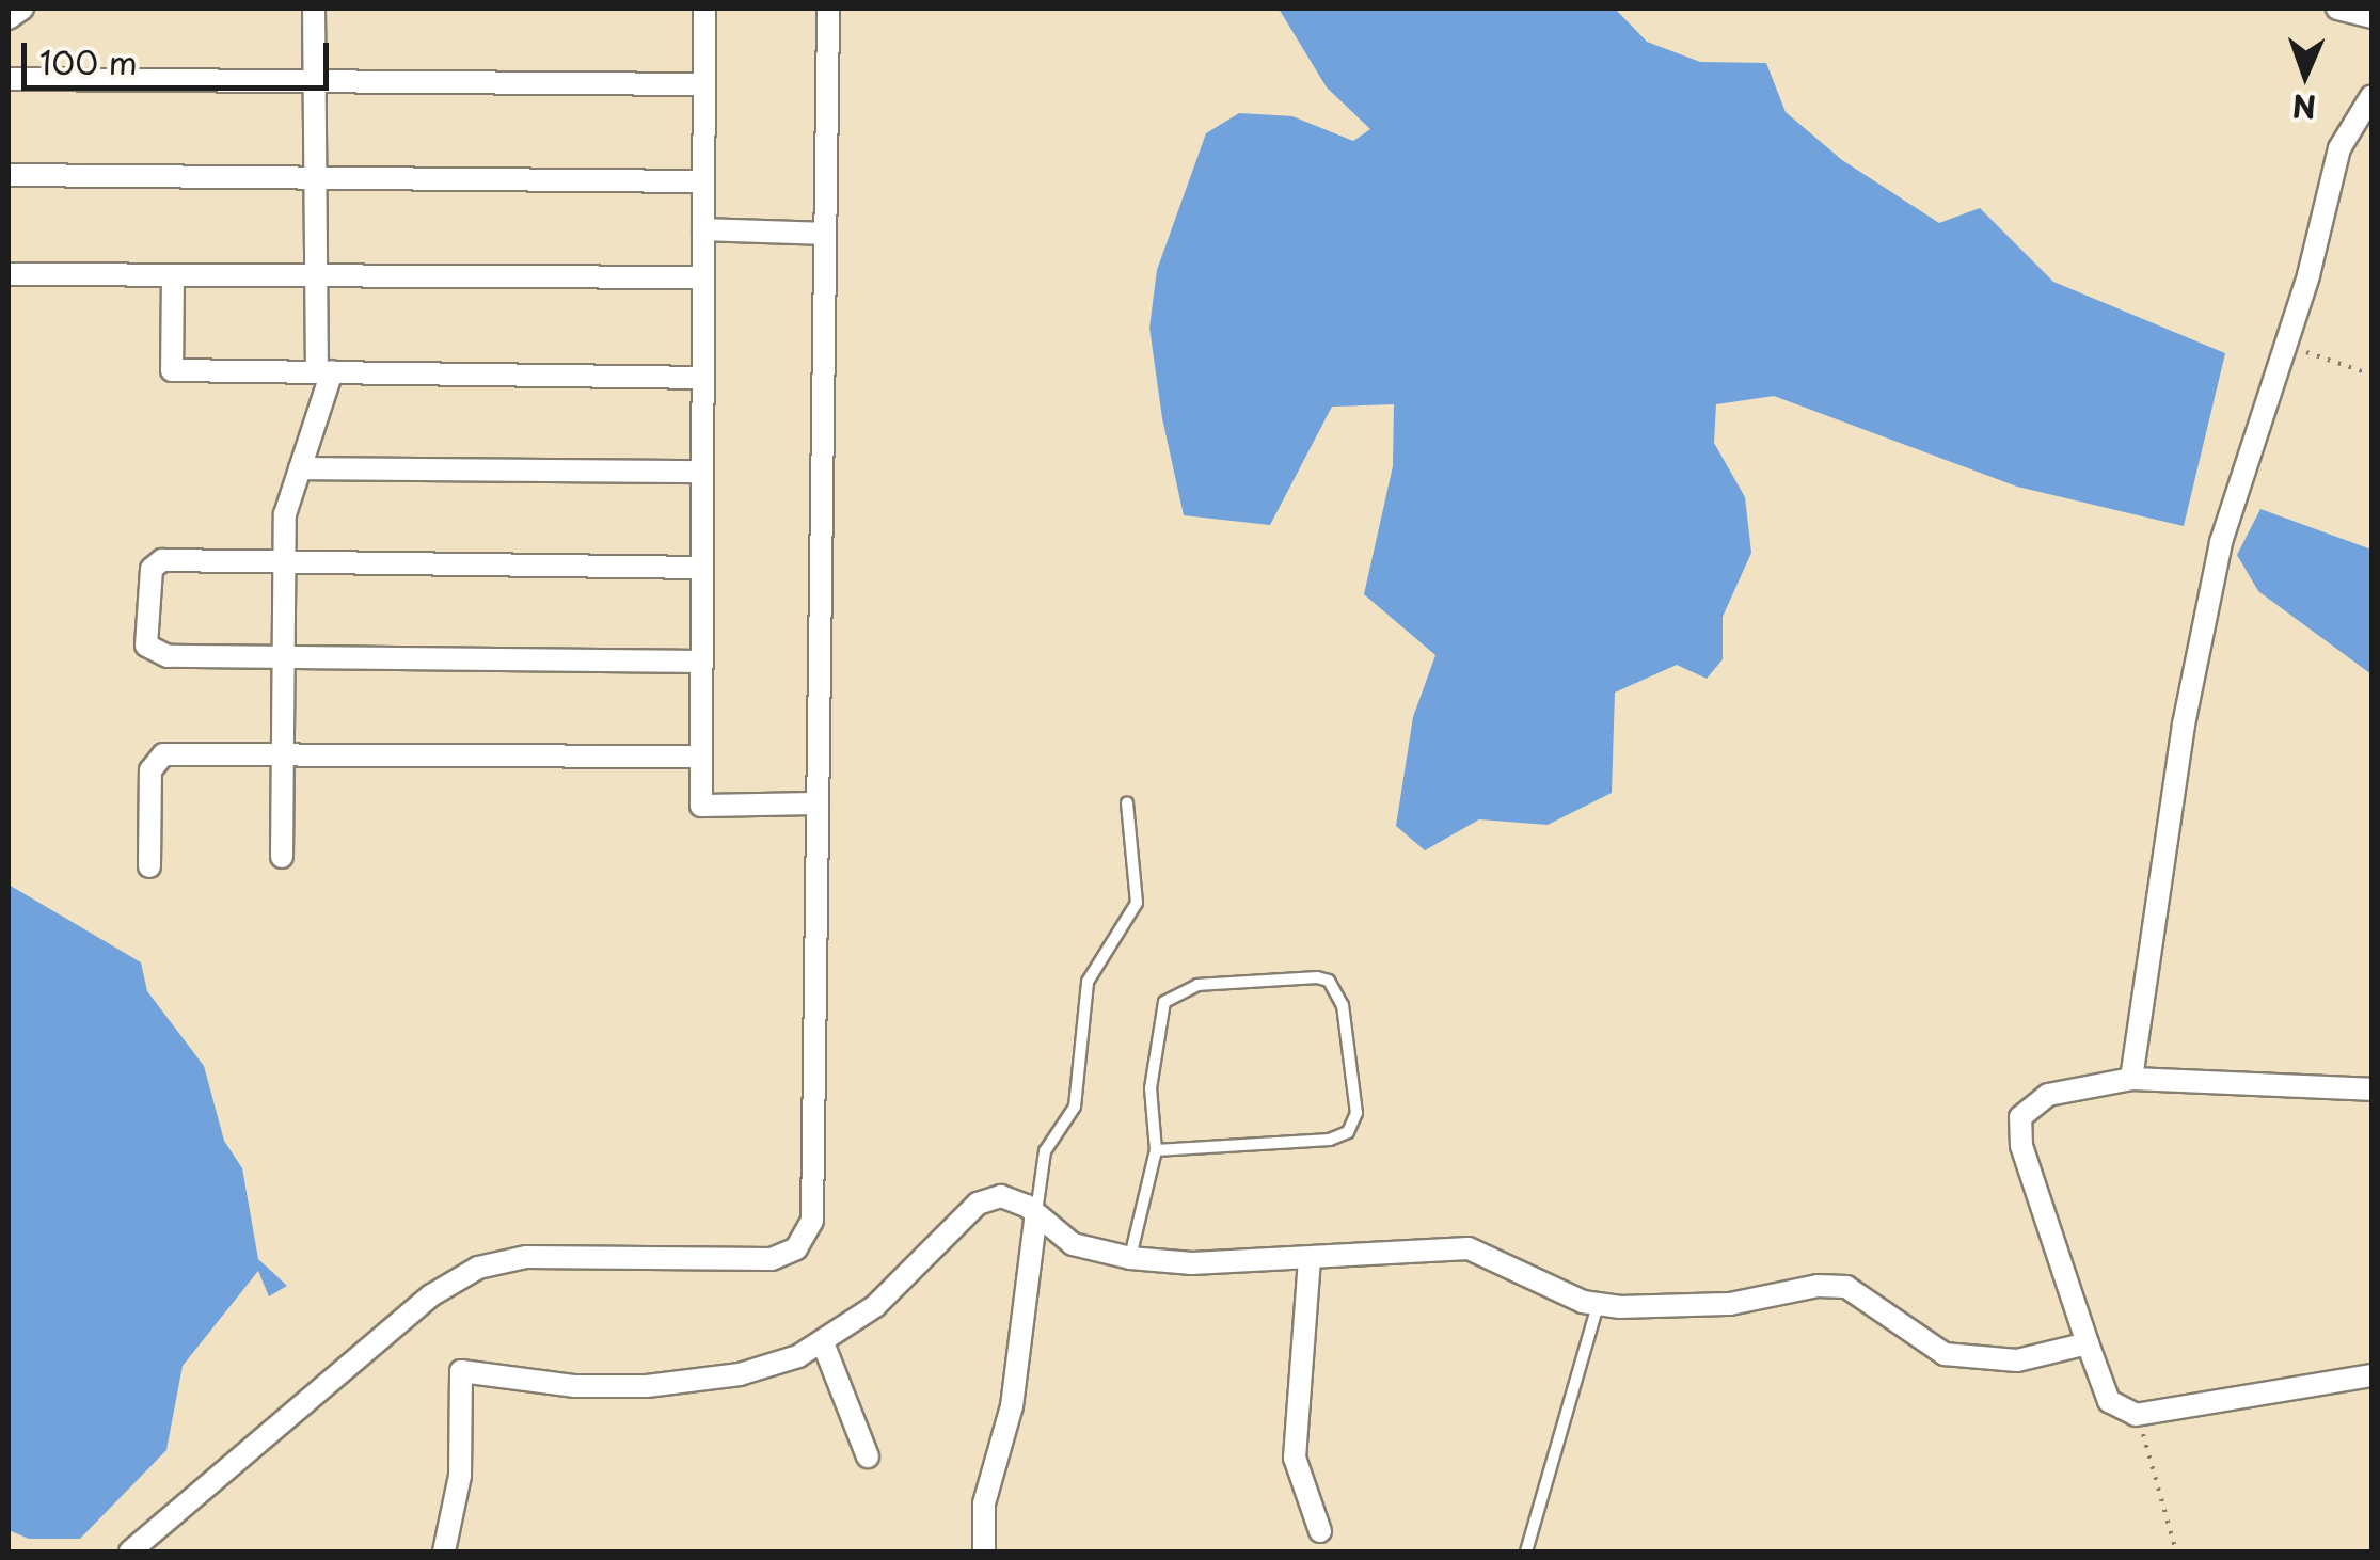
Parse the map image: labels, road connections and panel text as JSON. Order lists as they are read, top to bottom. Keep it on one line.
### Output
{"scale_bar":"100 m","north":"bottom"}
